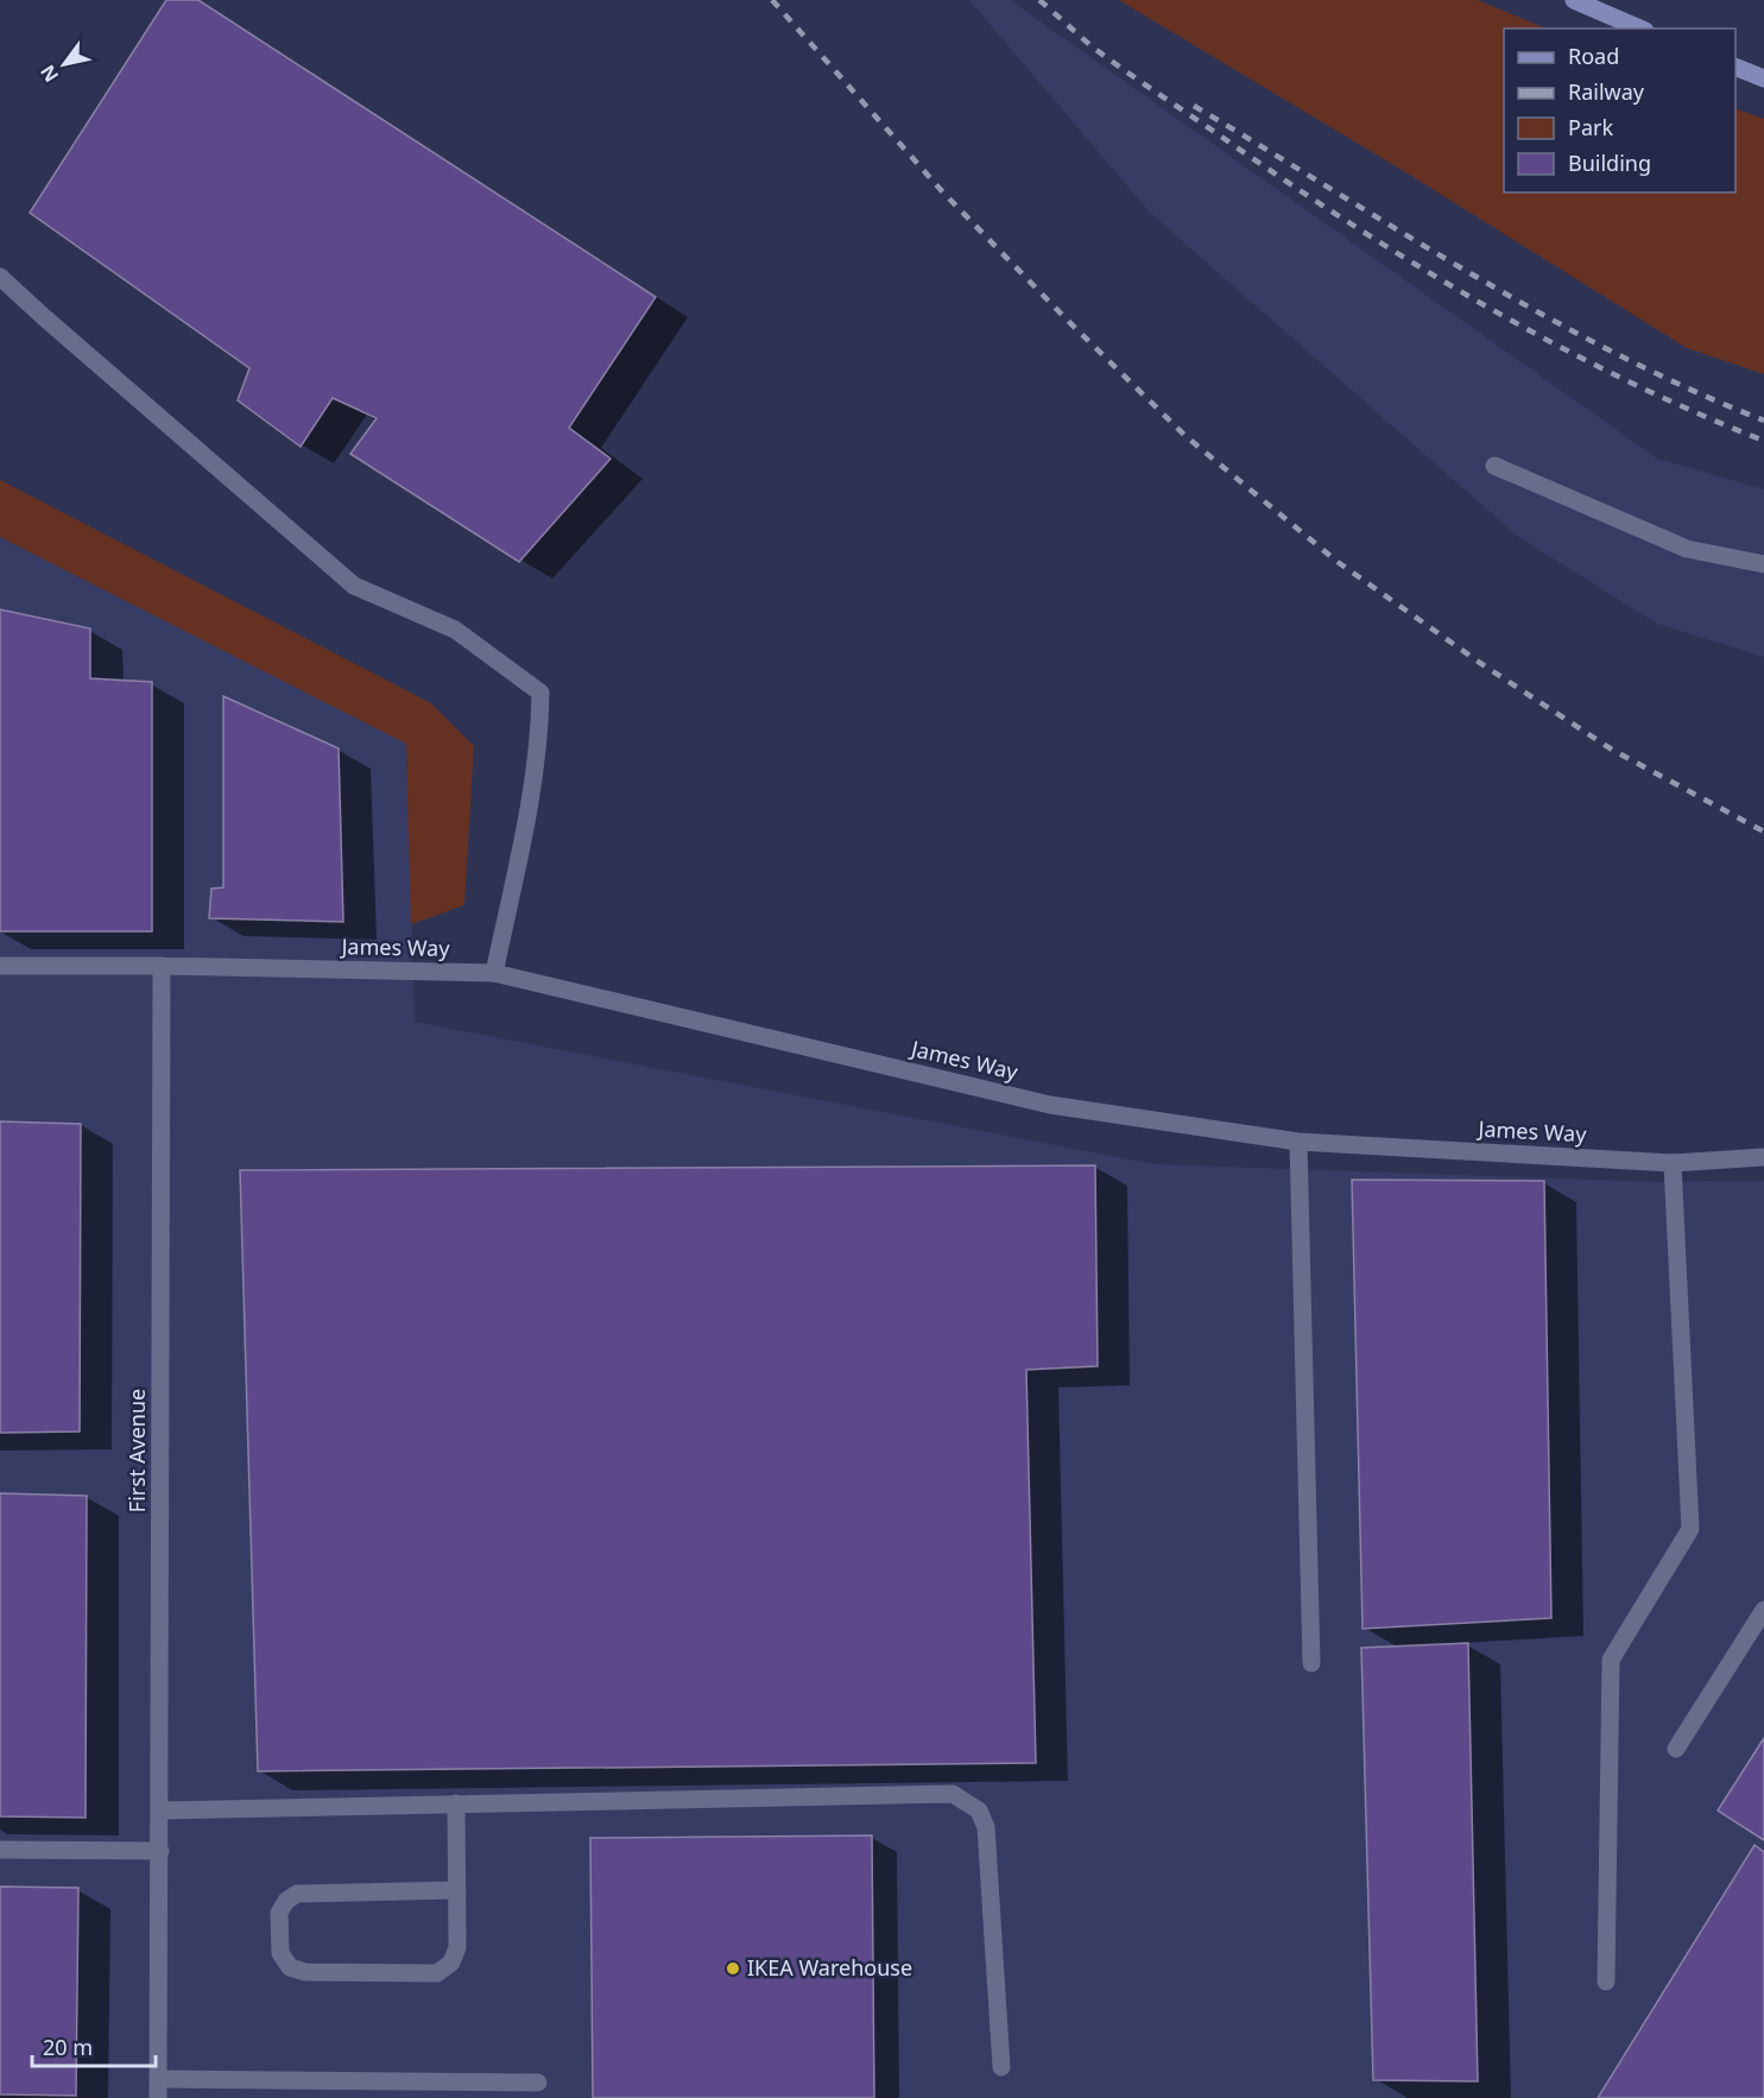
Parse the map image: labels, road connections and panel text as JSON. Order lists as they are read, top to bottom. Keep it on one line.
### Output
{"streets":{"street":["James Way","First Avenue"]},"crossings":[["James Way","First Avenue"]],"places":["IKEA Warehouse"],"legend":["Road","Railway","Park","Building"],"scale_bar":"20 m","north":"bottom left"}
